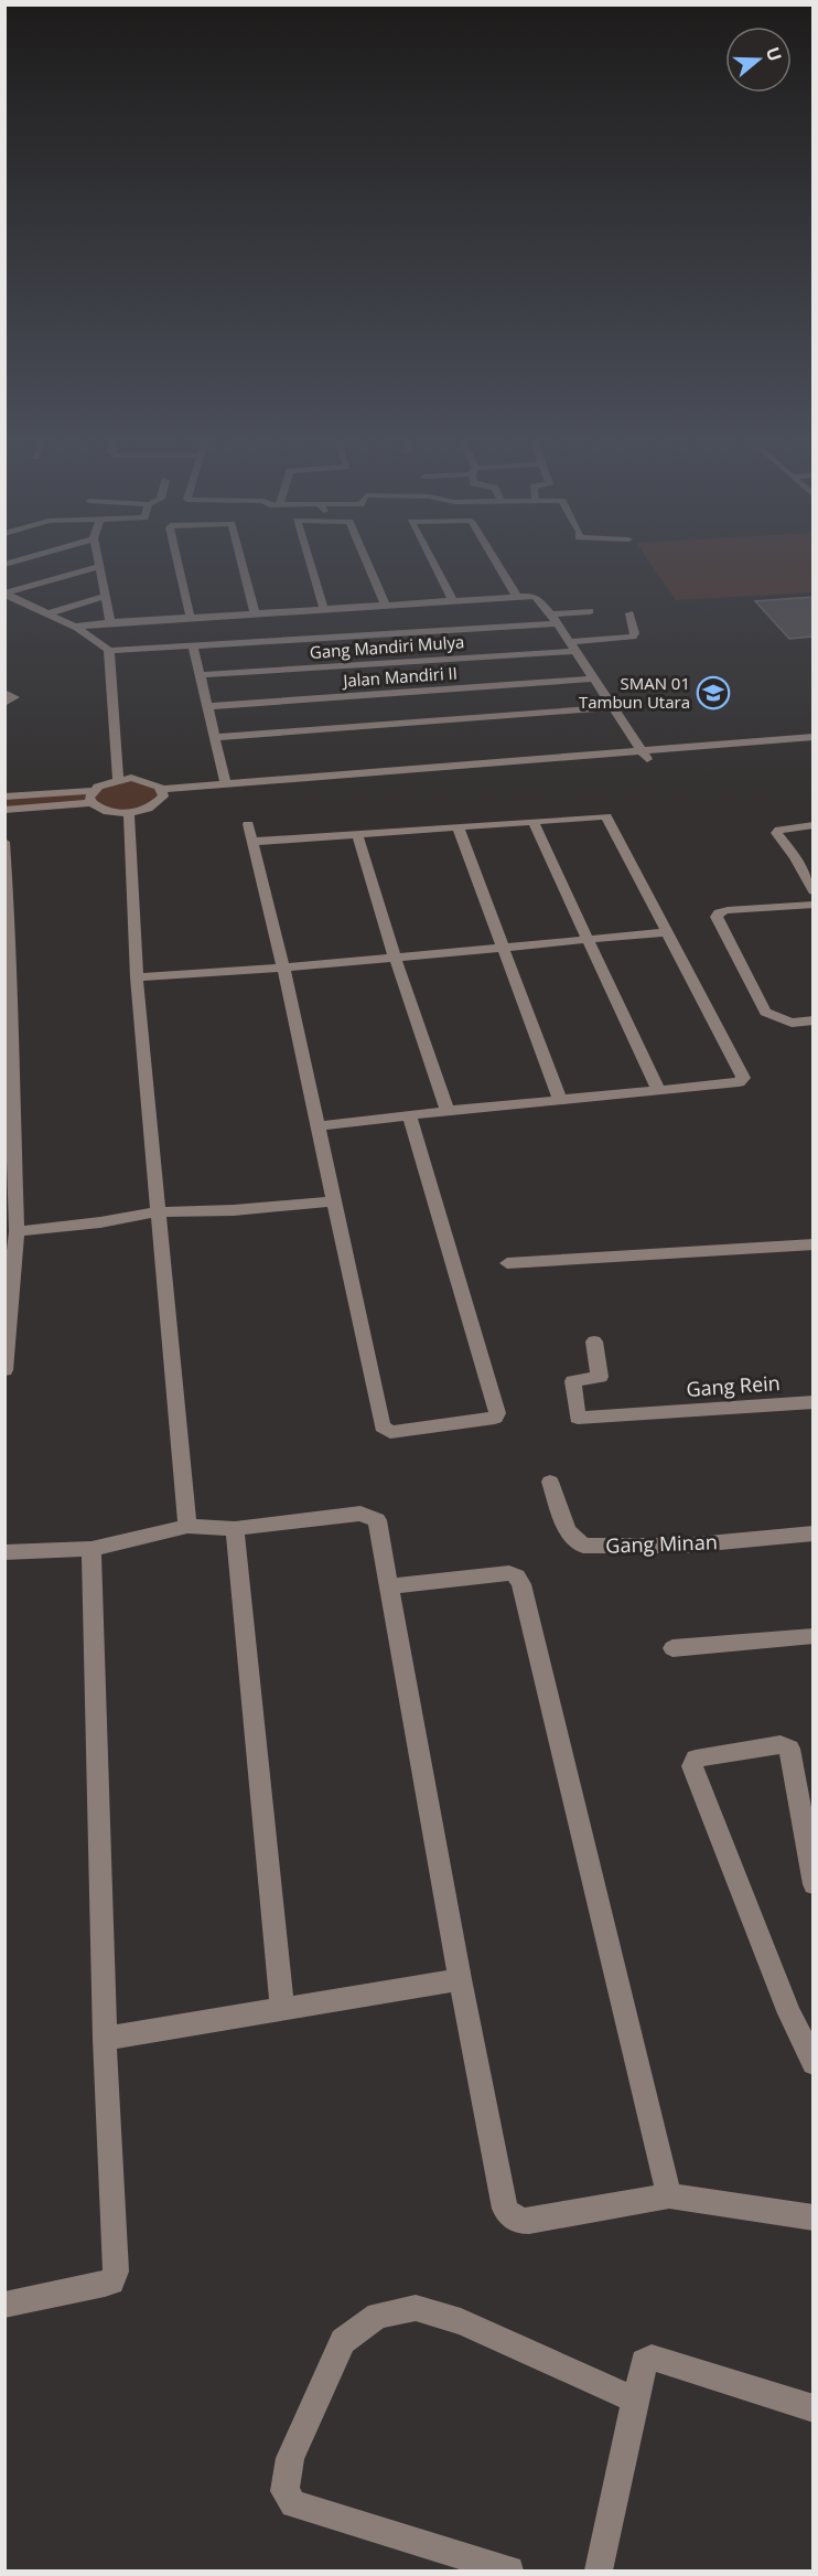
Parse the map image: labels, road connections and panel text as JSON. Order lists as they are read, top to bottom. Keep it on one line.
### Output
{"streets":{"street":["Gang Mandiri Mulya","Jalan Mandiri II","Gang Rein","Gang Minan"]},"places":{"school or university":["SMAN 01 Tambun Utara"]},"north":"right"}
